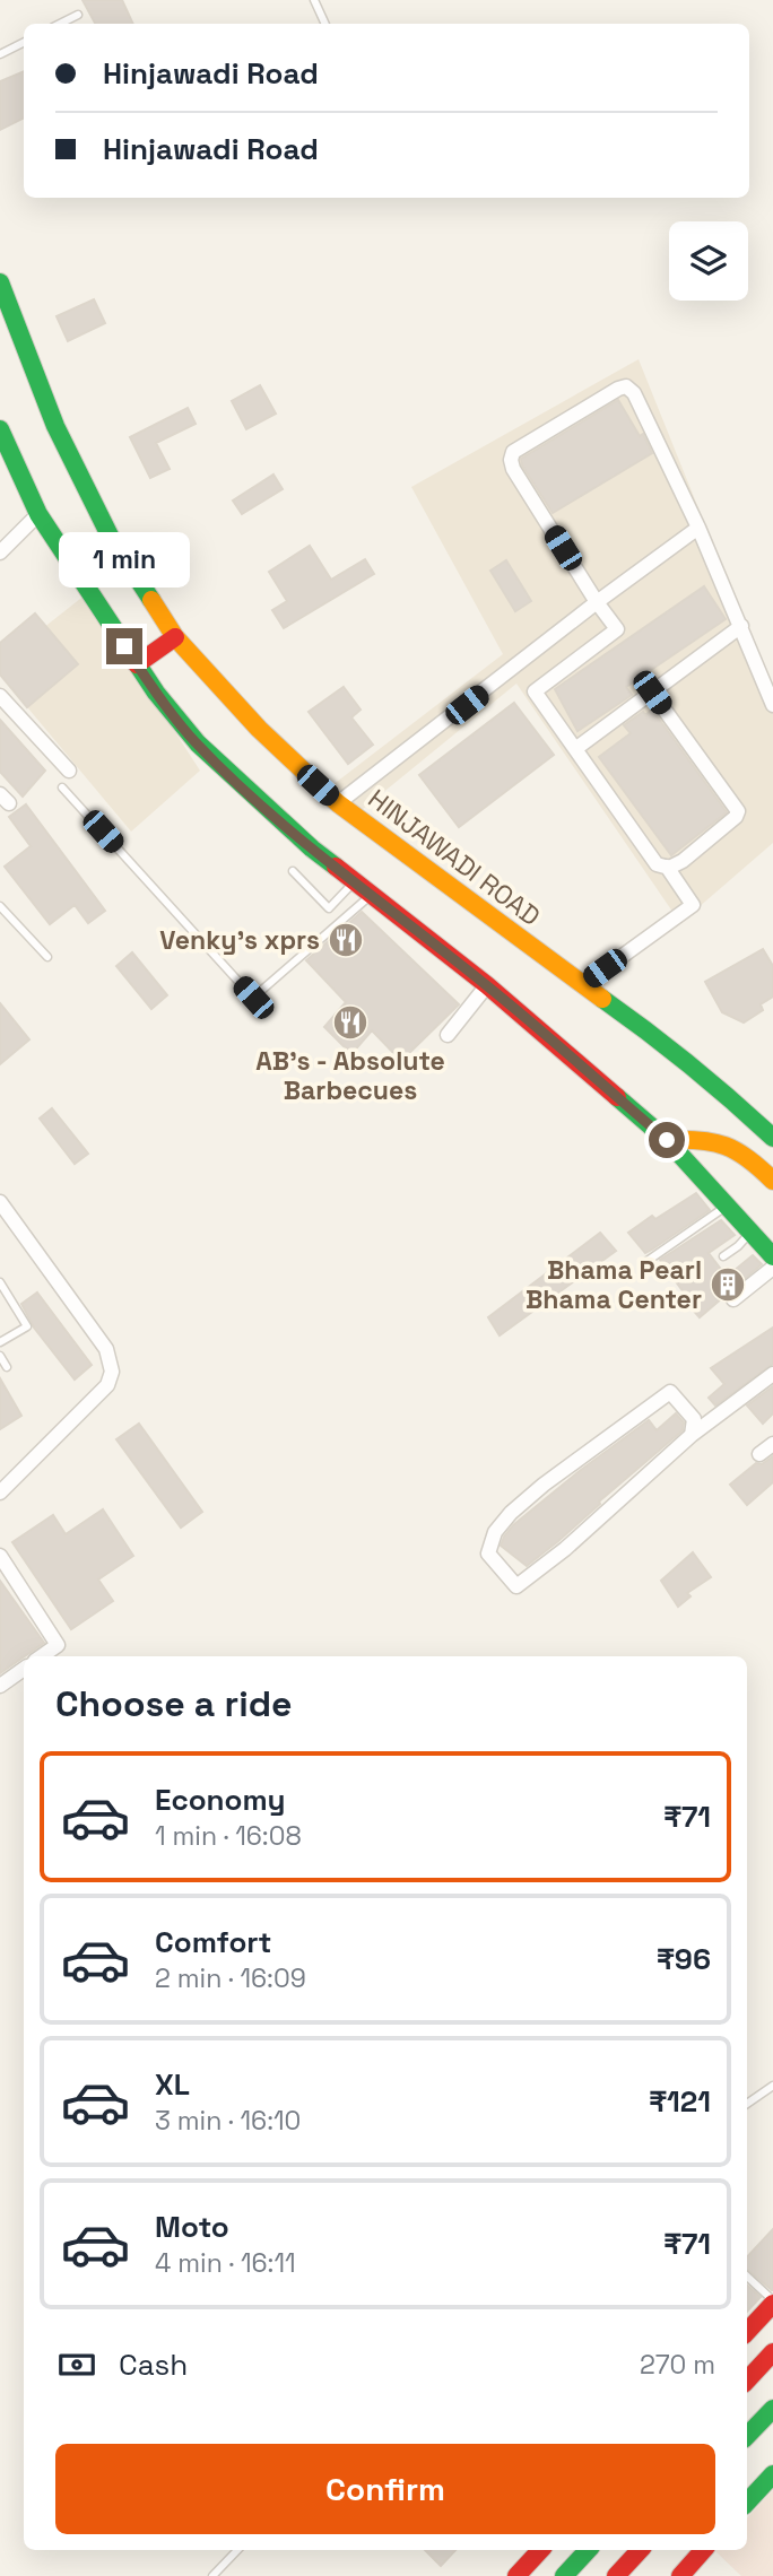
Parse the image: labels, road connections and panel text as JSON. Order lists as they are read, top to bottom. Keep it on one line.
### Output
{"streets":{"main road":["HINJAWADI ROAD"]},"places":{"restaurant":["Venky’s xprs","AB's - Absolute Barbecues"],"building":["Bhama Pearl Bhama Center"]},"page":{"banner":["Hinjawadi Road","Hinjawadi Road"],"bubble":"1 min","heading":"Choose a ride","list":[{"name":"Economy","note":"1 min · 16:08","value":"₹71"},{"name":"Comfort","note":"2 min · 16:09","value":"₹96"},{"name":"XL","note":"3 min · 16:10","value":"₹121"},{"name":"Moto","note":"4 min · 16:11","value":"₹71"}],"pay":["Cash","270 m"],"buttons":"Confirm"}}
